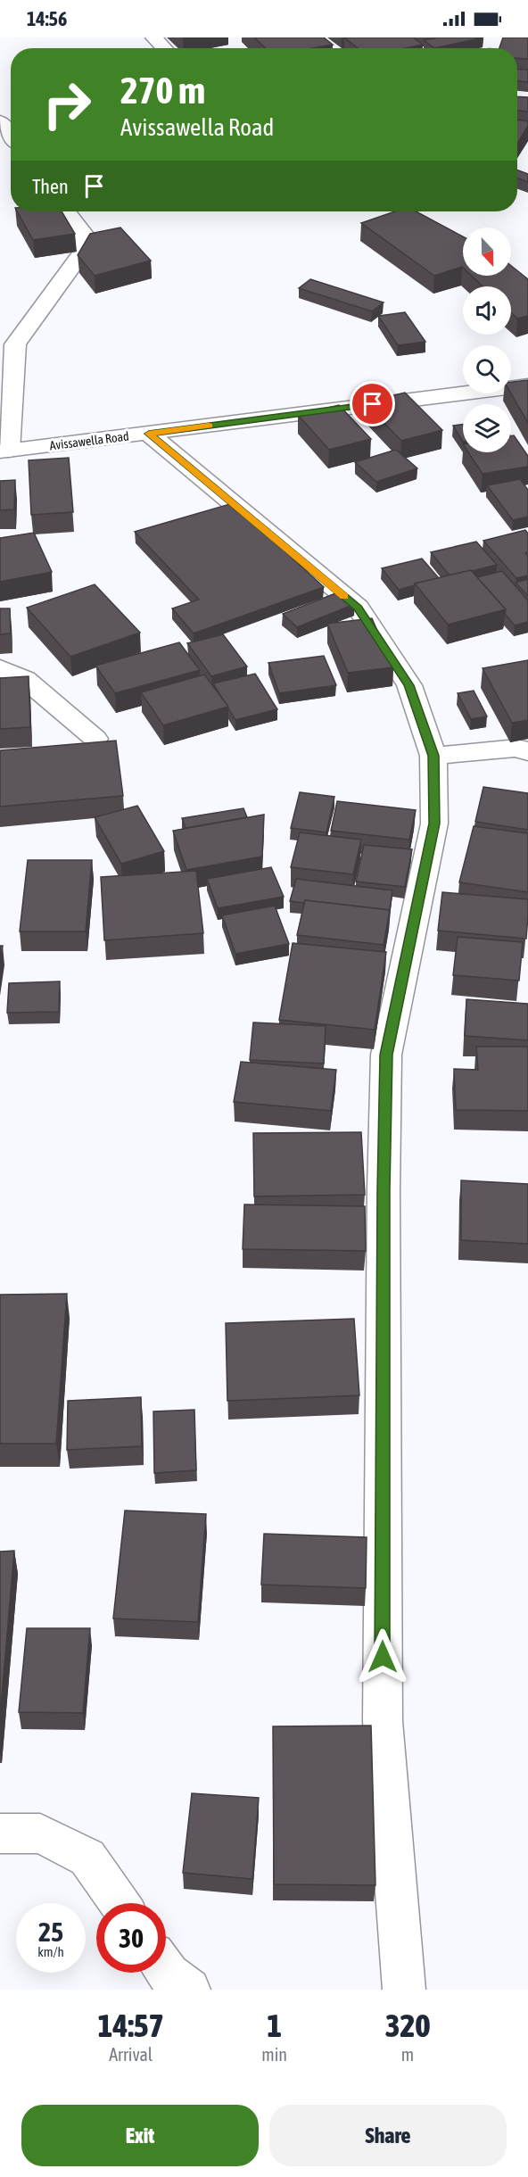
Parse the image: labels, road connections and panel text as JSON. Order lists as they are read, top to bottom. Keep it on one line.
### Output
{"streets":{"street":["Avissawella Road"]},"north":"bottom","page":{"status":"14:56","turn":["270 m","Avissawella Road"],"then":"Then","speed":"25 km/h","limit":"30","eta":["14:57","Arrival","1","min","320","m"],"buttons":["Exit","Share"]}}
